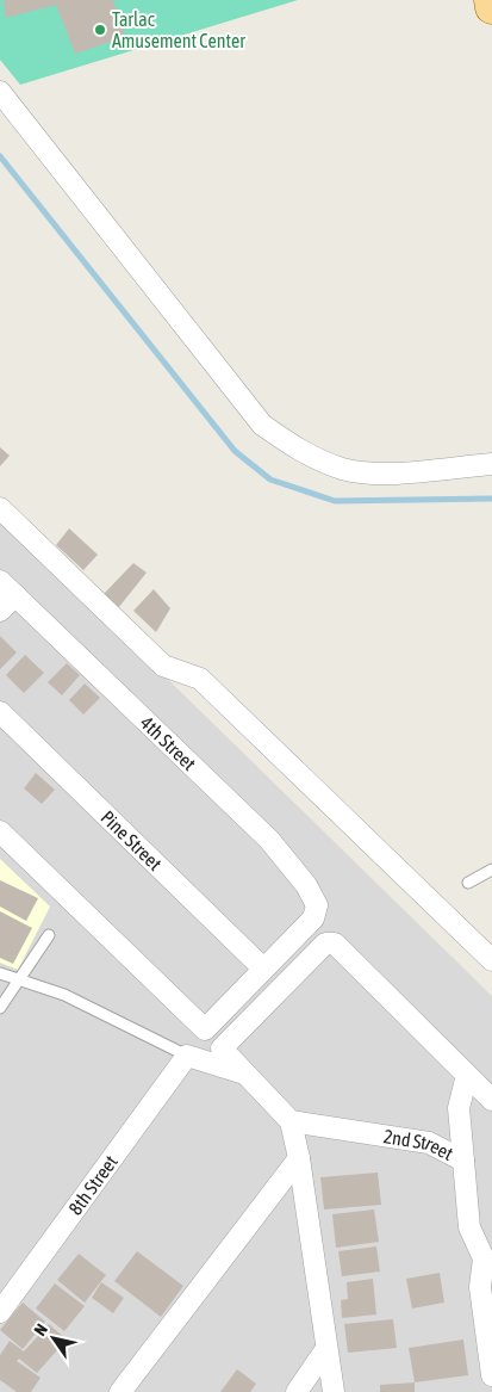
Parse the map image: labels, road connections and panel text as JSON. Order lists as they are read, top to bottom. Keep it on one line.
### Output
{"streets":{"street":["4th Street","Pine Street","2nd Street","8th Street"]},"crossings":[["4th Street","Pine Street"]],"places":["Tarlac Amusement Center"],"north":"top left"}
